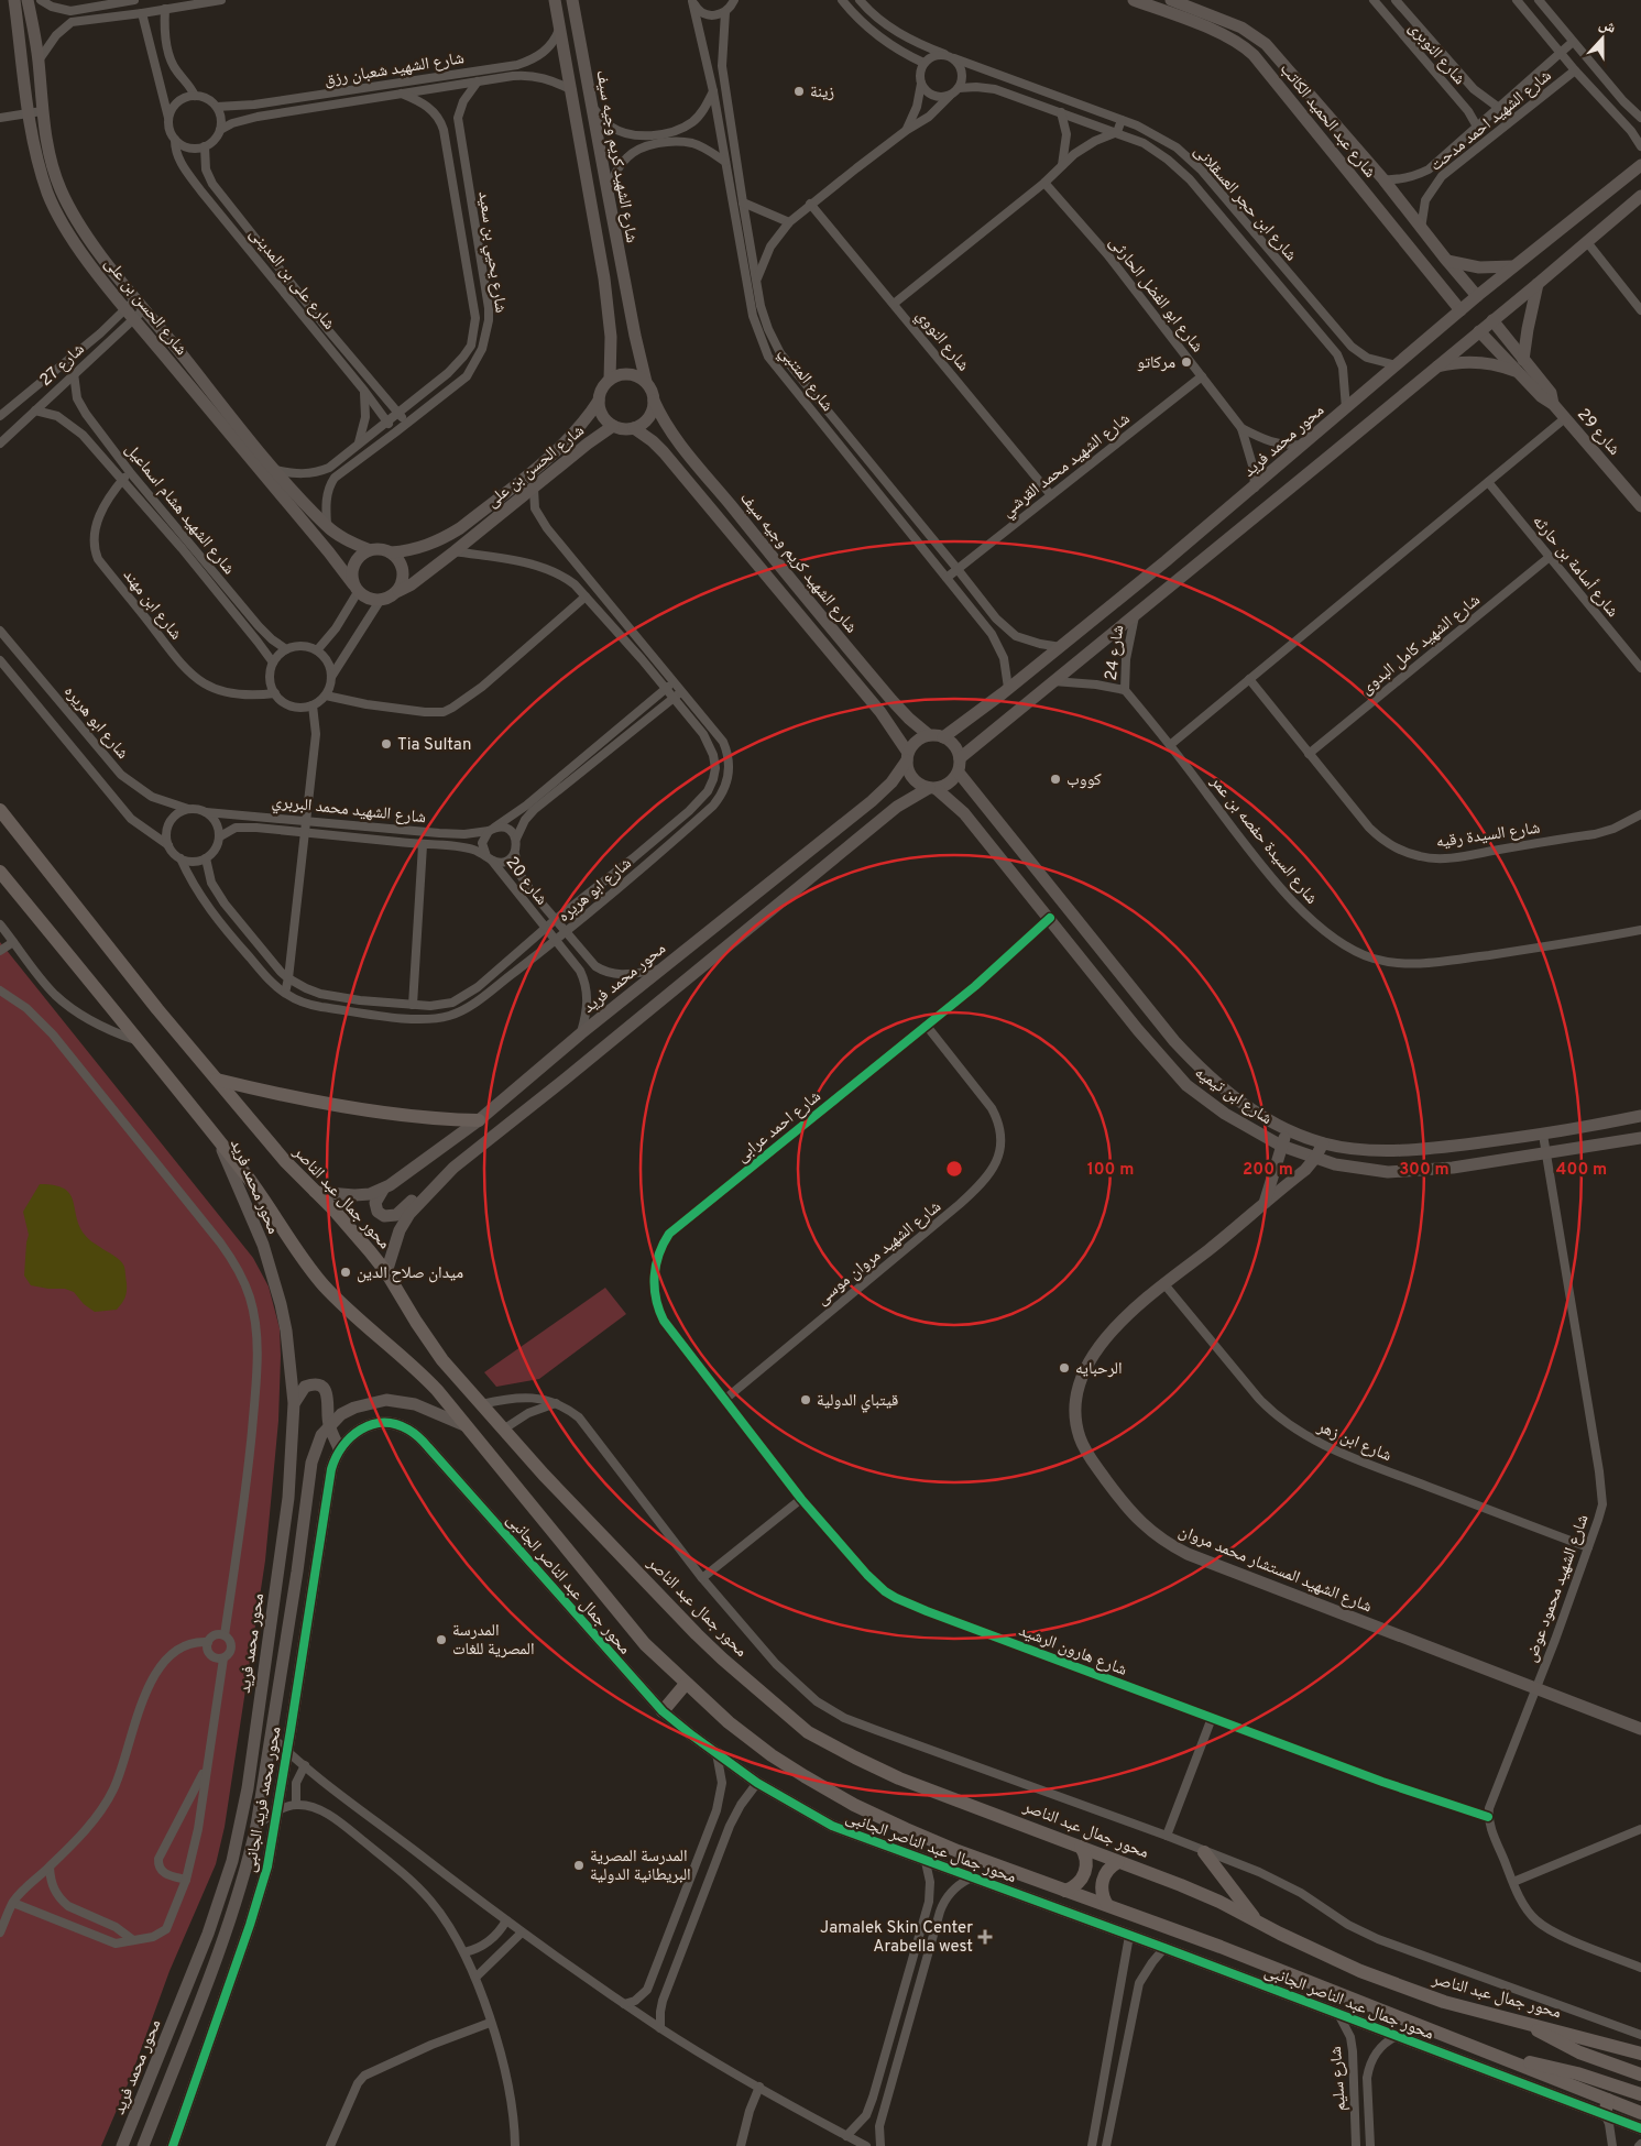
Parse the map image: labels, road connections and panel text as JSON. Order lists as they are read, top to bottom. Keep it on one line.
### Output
{"streets":{"main road":["محور جمال عبد الناصر"],"street":["شارع النوبرى","شارع الشهيد شعبان رزق","شارع عبد الحميد الكاتب","شارع الشهيد احمد مدحت","شارع الشهيد كريم وجيه سيف","شارع ابن حجر العسقلانى","شارع يحيي بن سعيد","شارع على بن المدينى","شارع ابو الفضل الحارثى","شارع الحسن بن على","شارع النووي","شارع 27","شارع المتنبي","شارع 29","محور محمد فريد","شارع الشهيد محمد القرشي","شارع الشهيد هشام اسماعيل","شارع أسامة بن حارثه","شارع ابن مهند","شارع الشهيد كامل البدوى","شارع 24","شارع ابو هريره","شارع الشهيد محمد البربري","شارع السيدة رقيه","شارع السيدة حفصه بن عمر","شارع 20","شارع ابن تيميه","شارع احمد عرابى","شارع الشهيد مروان موسى","شارع ابن زهر","شارع الشهيد المستشار محمد مروان","محور جمال عبد الناصر الجانبى","شارع الشهيد محمود عوض","شارع هارون الرشيد","محور محمد فريد الجانبى","شارع سليم"]},"crossings":[["شارع النوبرى","شارع الشهيد احمد مدحت"],["شارع الشهيد شعبان رزق","شارع الشهيد كريم وجيه سيف"],["شارع الشهيد شعبان رزق","شارع يحيي بن سعيد"],["شارع الشهيد شعبان رزق","شارع على بن المدينى"],["شارع عبد الحميد الكاتب","شارع الشهيد احمد مدحت"],["شارع عبد الحميد الكاتب","محور محمد فريد"],["شارع الشهيد كريم وجيه سيف","شارع الحسن بن على"],["شارع الشهيد كريم وجيه سيف","محور محمد فريد"],["شارع الشهيد كريم وجيه سيف","شارع ابن تيميه"],["شارع ابن حجر العسقلانى","محور محمد فريد"],["شارع يحيي بن سعيد","شارع على بن المدينى"],["شارع يحيي بن سعيد","شارع الحسن بن على"],["شارع ابو الفضل الحارثى","محور محمد فريد"],["شارع ابو الفضل الحارثى","شارع الشهيد محمد القرشي"],["شارع الحسن بن على","شارع 27"],["شارع الحسن بن على","شارع ابو هريره"],["شارع النووي","شارع الشهيد محمد القرشي"],["شارع 27","شارع الشهيد هشام اسماعيل"],["شارع المتنبي","محور محمد فريد"],["شارع المتنبي","شارع الشهيد محمد القرشي"],["محور محمد فريد","شارع 20"],["محور محمد فريد","شارع ابن تيميه"],["محور محمد فريد","محور جمال عبد الناصر"],["شارع الشهيد هشام اسماعيل","شارع ابن مهند"],["شارع أسامة بن حارثه","شارع الشهيد كامل البدوى"],["شارع الشهيد كامل البدوى","شارع السيدة رقيه"],["شارع 24","شارع السيدة حفصه بن عمر"],["شارع ابو هريره","شارع الشهيد محمد البربري"],["شارع ابو هريره","شارع 20"],["شارع الشهيد محمد البربري","شارع 20"],["شارع ابن تيميه","شارع احمد عرابى"],["شارع ابن تيميه","شارع الشهيد المستشار محمد مروان"],["شارع ابن تيميه","شارع الشهيد محمود عوض"],["شارع احمد عرابى","شارع الشهيد مروان موسى"],["شارع احمد عرابى","شارع هارون الرشيد"],["شارع الشهيد مروان موسى","شارع هارون الرشيد"],["شارع ابن زهر","شارع الشهيد المستشار محمد مروان"],["شارع ابن زهر","شارع الشهيد محمود عوض"],["شارع الشهيد المستشار محمد مروان","شارع الشهيد محمود عوض"],["محور جمال عبد الناصر الجانبى","محور محمد فريد الجانبى"],["محور جمال عبد الناصر الجانبى","شارع سليم"],["شارع الشهيد محمود عوض","شارع هارون الرشيد"]],"places":{"other":["زينة","مركاتو","Tia Sultan","كووب","ميدان صلاح الدين","الرحبايه","قيتباي الدولية","المدرسة المصرية للغات","المدرسة المصرية البريطانية الدولية"],"health":["Jamalek Skin Center Arabella west"]},"north":"top","rings":["100 m","200 m","300 m","400 m"]}
